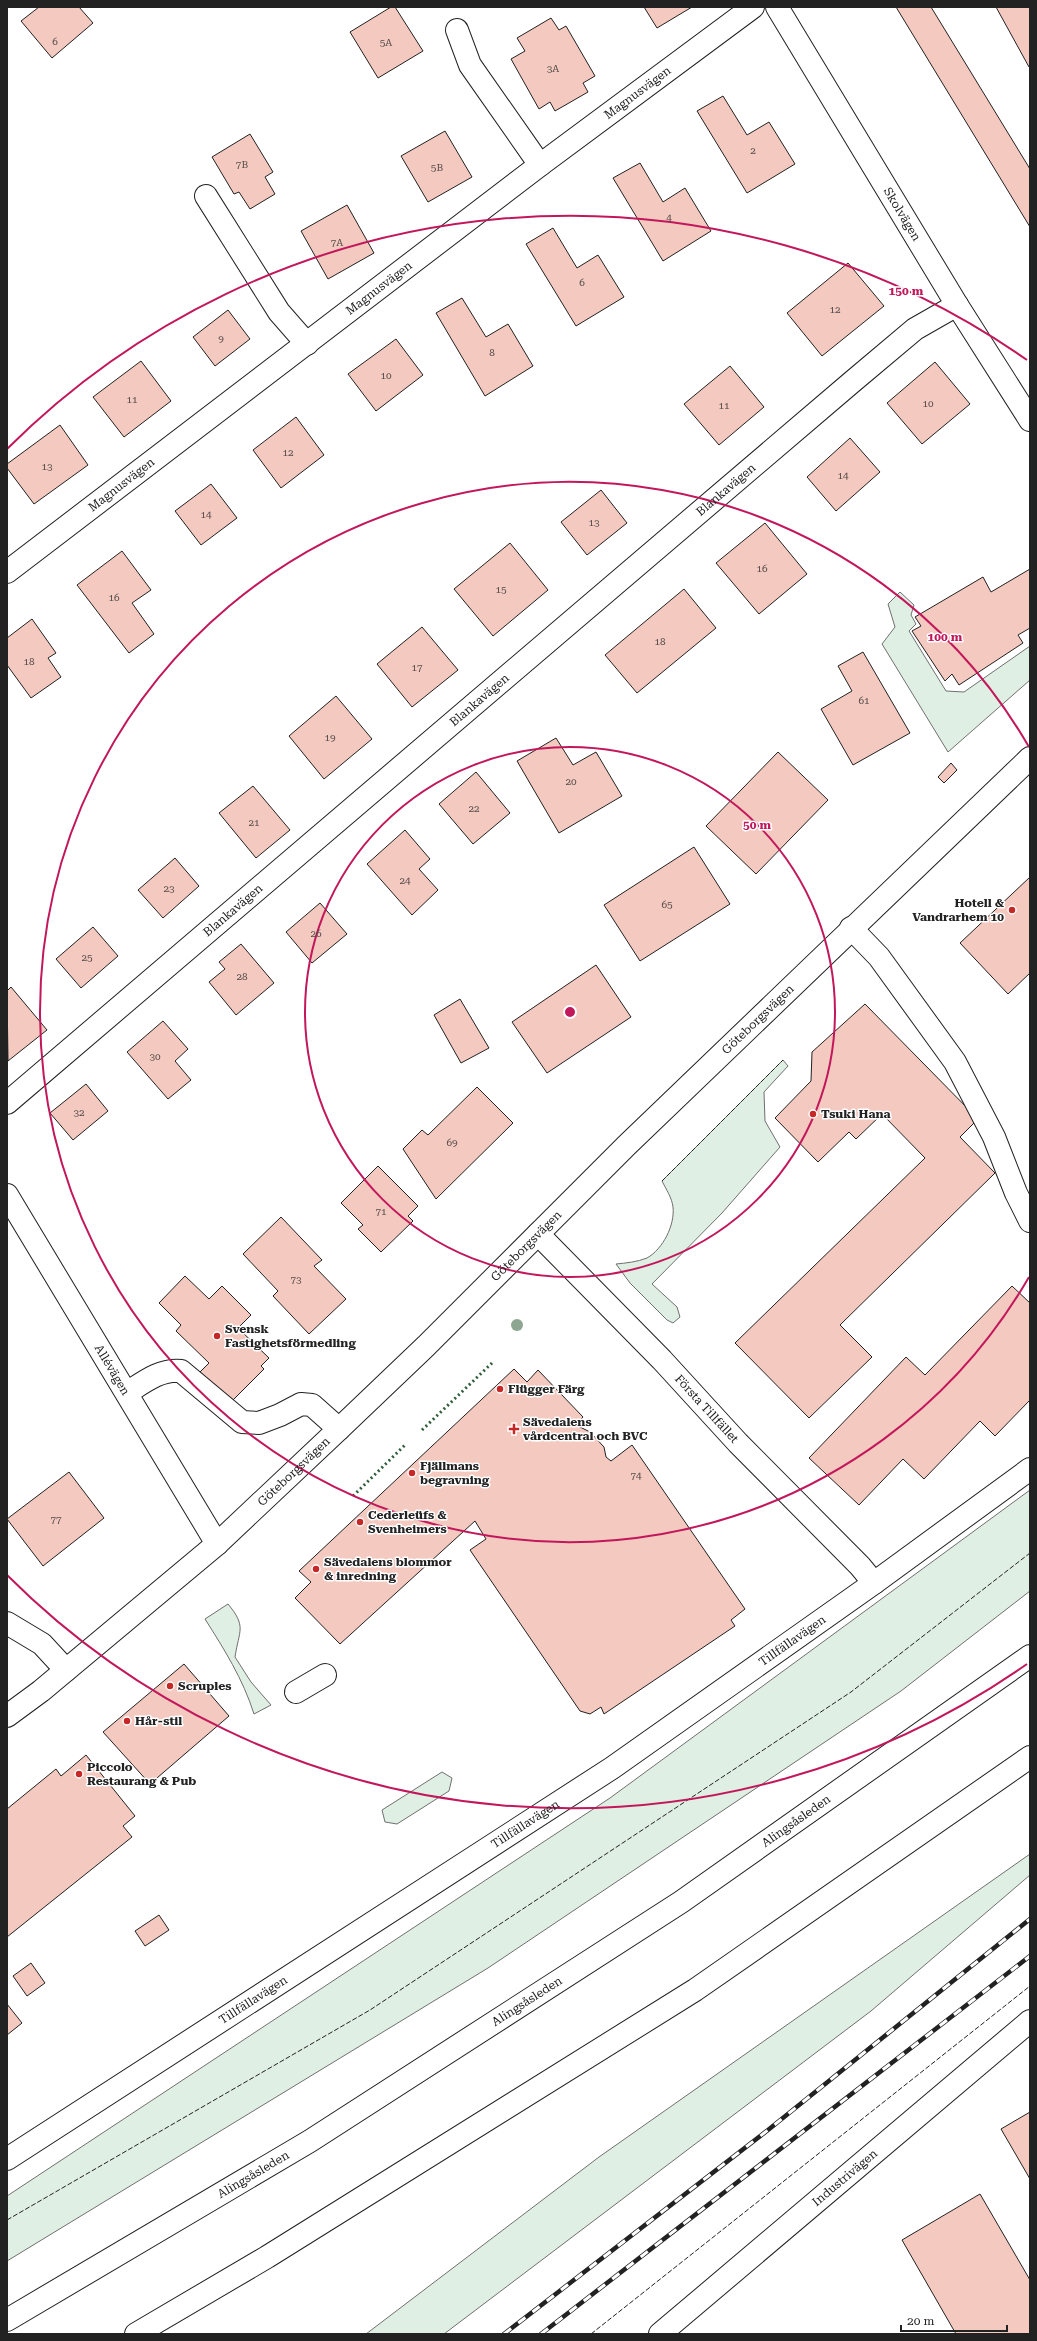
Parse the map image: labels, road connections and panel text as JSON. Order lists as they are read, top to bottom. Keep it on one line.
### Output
{"streets":{"main road":["Magnusvägen","Skolvägen","Blankavägen","Göteborgsvägen","Allévägen","Första Tillfället","Tillfällavägen","Alingsåsleden","Industrivägen"]},"crossings":[["Skolvägen","Blankavägen"],["Göteborgsvägen","Allévägen"],["Göteborgsvägen","Första Tillfället"],["Första Tillfället","Tillfällavägen"]],"places":{"other":["Hotell & Vandrarhem 10","Tsuki Hana","Svensk Fastighetsförmedling","Flügger Färg","Fjällmans begravning","Cederleüfs & Svenheimers","Sävedalens blommor & inredning","Scruples","Hår-stil","Piccolo Restaurang & Pub"],"health":["Sävedalens vårdcentral och BVC"]},"house_numbers":["6","5A","3A","2","7B","5B","4","7A","6","12","9","8","10","11","10","11","12","13","14","14","13","16","15","16","18","18","17","61","19","20","22","21","24","23","65","26","25","28","30","32","69","71","73","74","77"],"scale_bar":"20 m","rings":["150 m","100 m","50 m"]}
